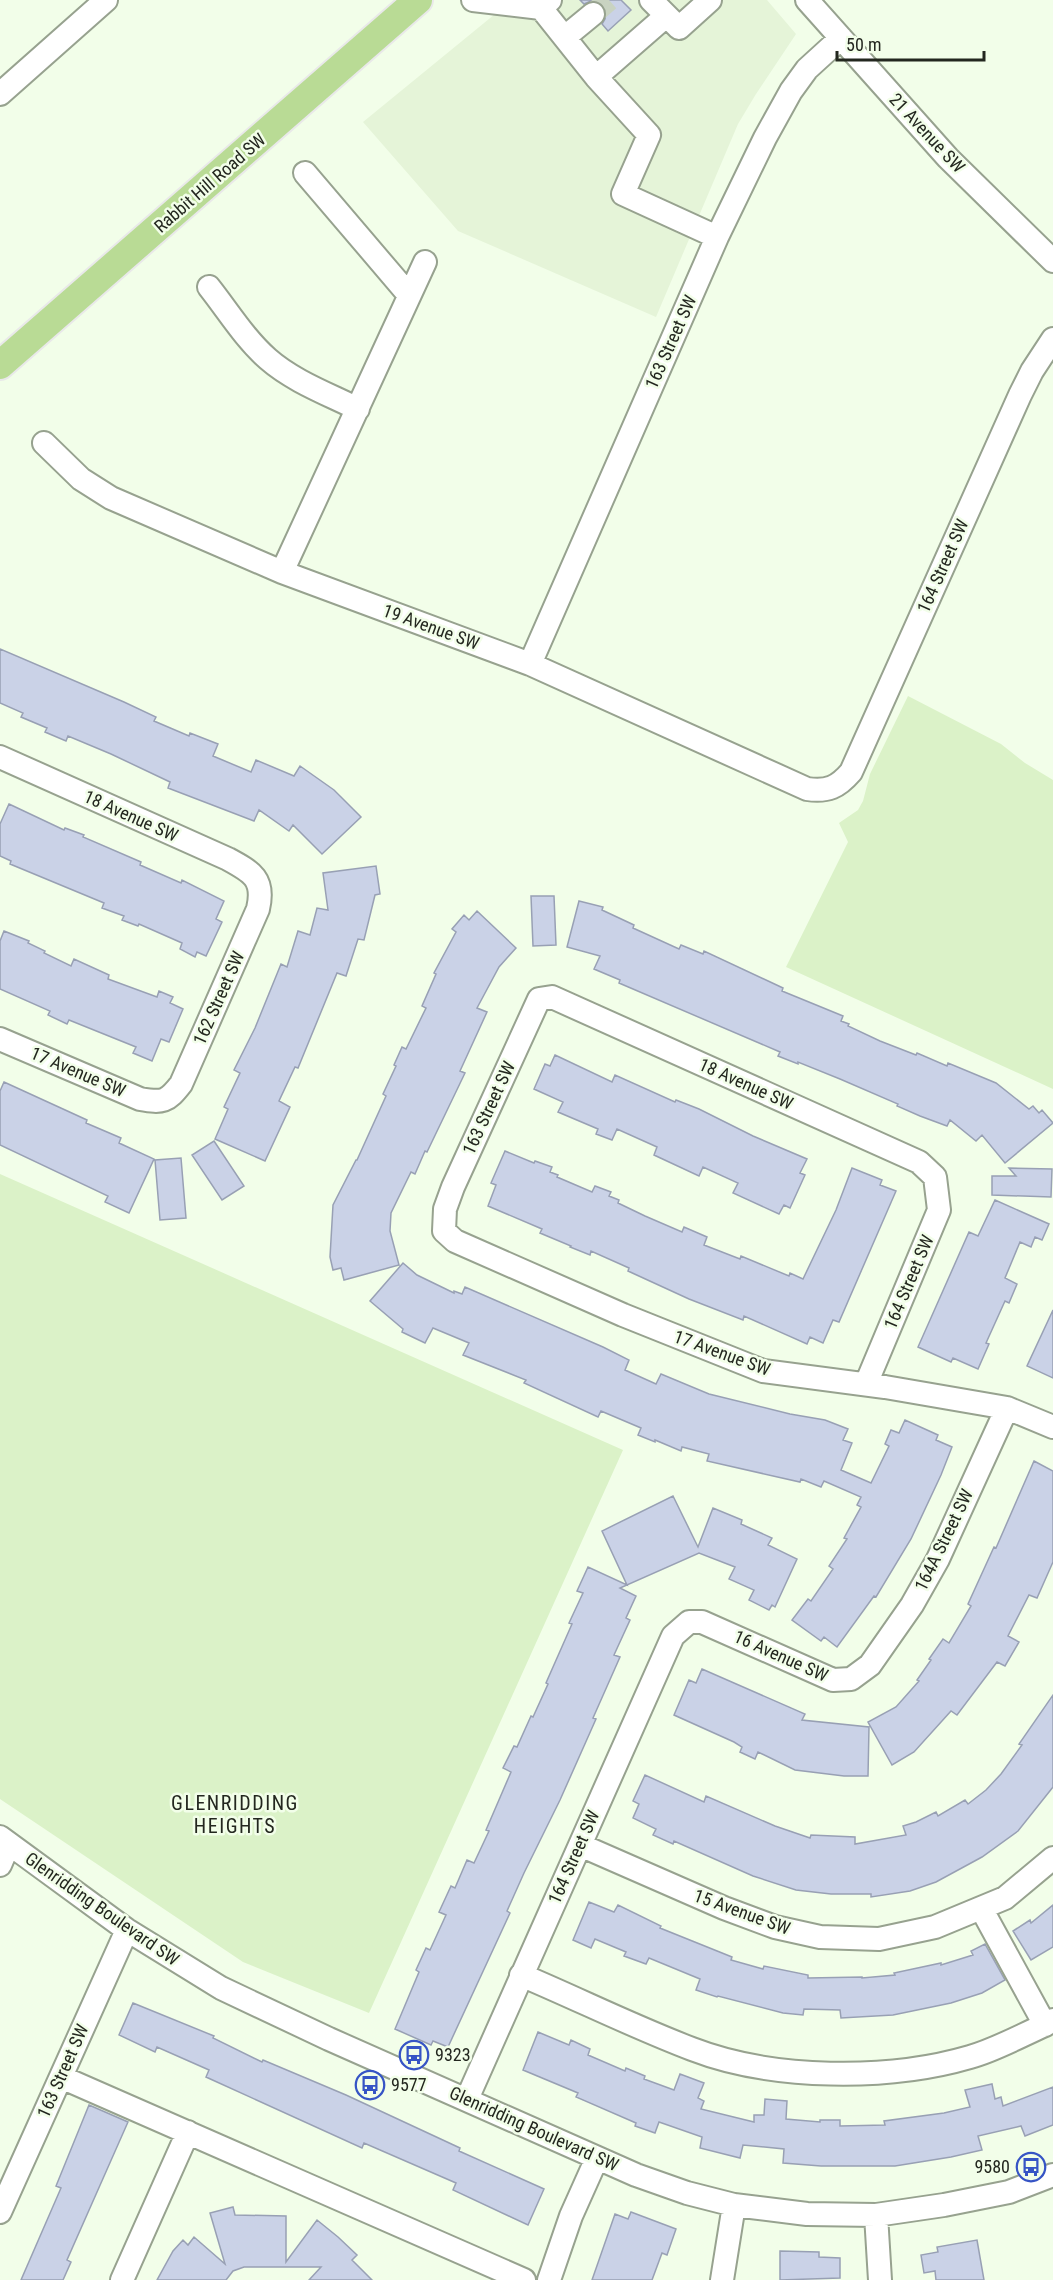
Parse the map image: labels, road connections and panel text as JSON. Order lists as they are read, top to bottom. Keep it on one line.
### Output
{"streets":{"main road":["Rabbit Hill Road SW"],"street":["21 Avenue SW","163 Street SW","164 Street SW","19 Avenue SW","18 Avenue SW","162 Street SW","17 Avenue SW","164A Street SW","16 Avenue SW","Glenridding Boulevard SW","15 Avenue SW"]},"crossings":[["21 Avenue SW","163 Street SW"],["163 Street SW","19 Avenue SW"],["163 Street SW","18 Avenue SW"],["163 Street SW","17 Avenue SW"],["163 Street SW","Glenridding Boulevard SW"],["164 Street SW","19 Avenue SW"],["164 Street SW","18 Avenue SW"],["164 Street SW","17 Avenue SW"],["164 Street SW","16 Avenue SW"],["164 Street SW","Glenridding Boulevard SW"],["164 Street SW","15 Avenue SW"],["18 Avenue SW","162 Street SW"],["162 Street SW","17 Avenue SW"],["17 Avenue SW","164A Street SW"],["164A Street SW","16 Avenue SW"]],"districts":["GLENRIDDING HEIGHTS"],"places":{"bus stop":["9323","9577","9580"]},"scale_bar":"50 m"}
